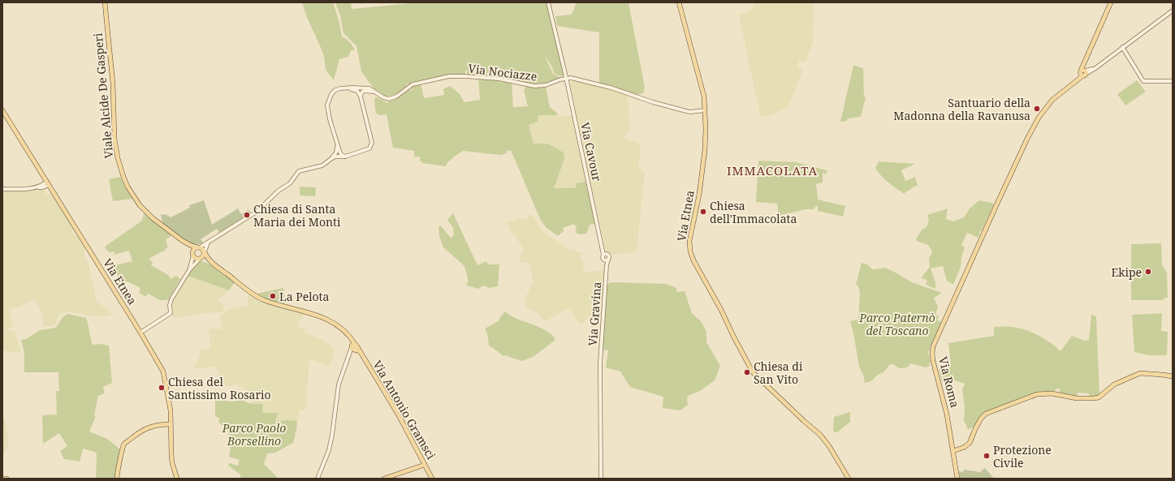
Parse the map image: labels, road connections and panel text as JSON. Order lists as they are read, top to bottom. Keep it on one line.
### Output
{"streets":{"main road":["Viale Alcide De Gasperi","Via Etnea","Via Roma","Via Antonio Gramsci"],"street":["Via Nociazze","Via Cavour","Via Gravina"]},"crossings":[["Via Nociazze","Via Cavour"],["Via Nociazze","Via Etnea"]],"districts":["IMMACOLATA"],"parks":["Parco Paternò del Toscano","Parco Paolo Borsellino"],"places":["Santuario della Madonna della Ravanusa","Chiesa dell'Immacolata","Chiesa di Santa Maria dei Monti","Ekipe","La Pelota","Chiesa di San Vito","Chiesa del Santissimo Rosario","Protezione Civile"]}
